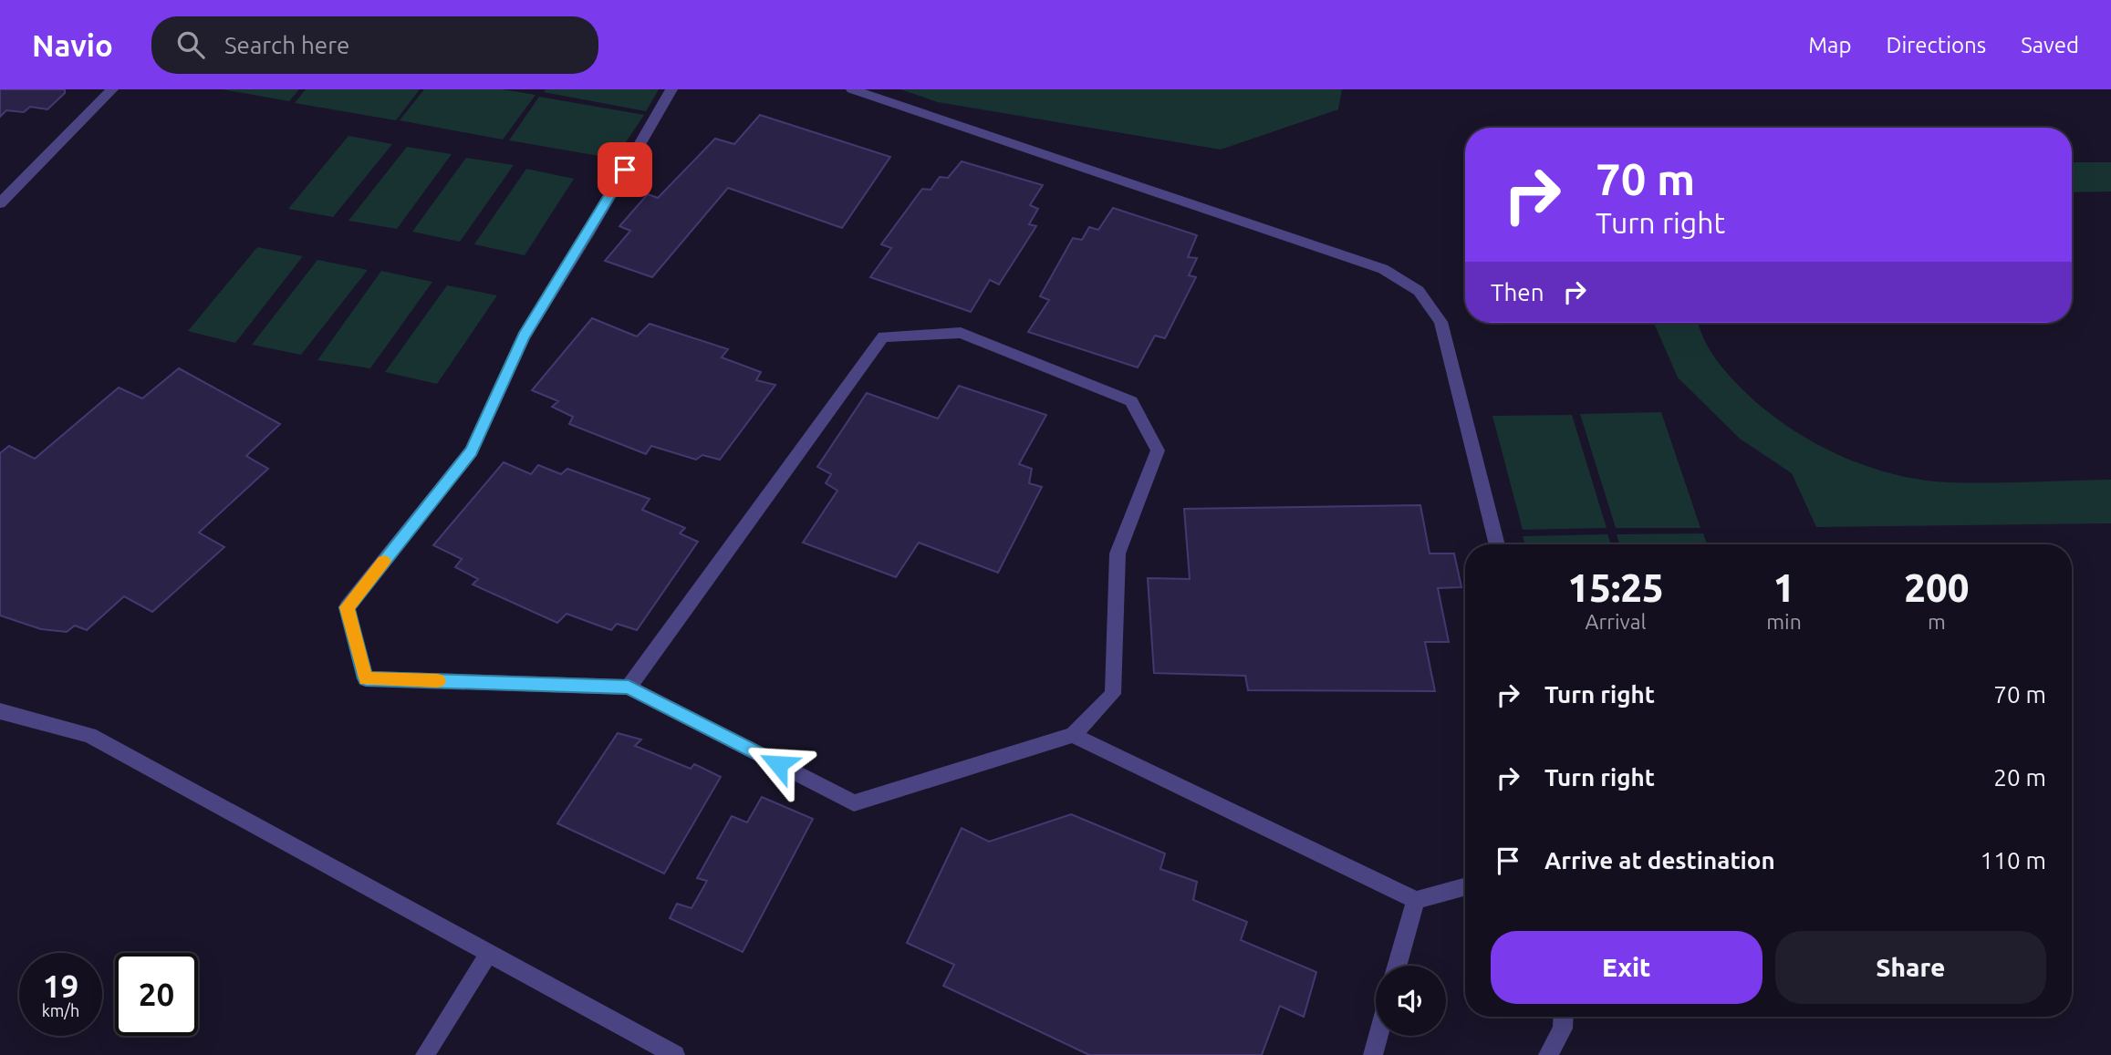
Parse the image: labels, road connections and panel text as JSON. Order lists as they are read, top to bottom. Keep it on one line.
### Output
{"page":{"header":"Navio","search":"Search here","nav":["Map","Directions","Saved"],"turn":["70 m","Turn right"],"then":"Then","eta":["15:25","Arrival","1","min","200","m"],"list":[{"name":"Turn right","value":"70 m"},{"name":"Turn right","value":"20 m"},{"name":"Arrive at destination","value":"110 m"}],"buttons":["Exit","Share"],"speed":"19 km/h","limit":"20"}}
